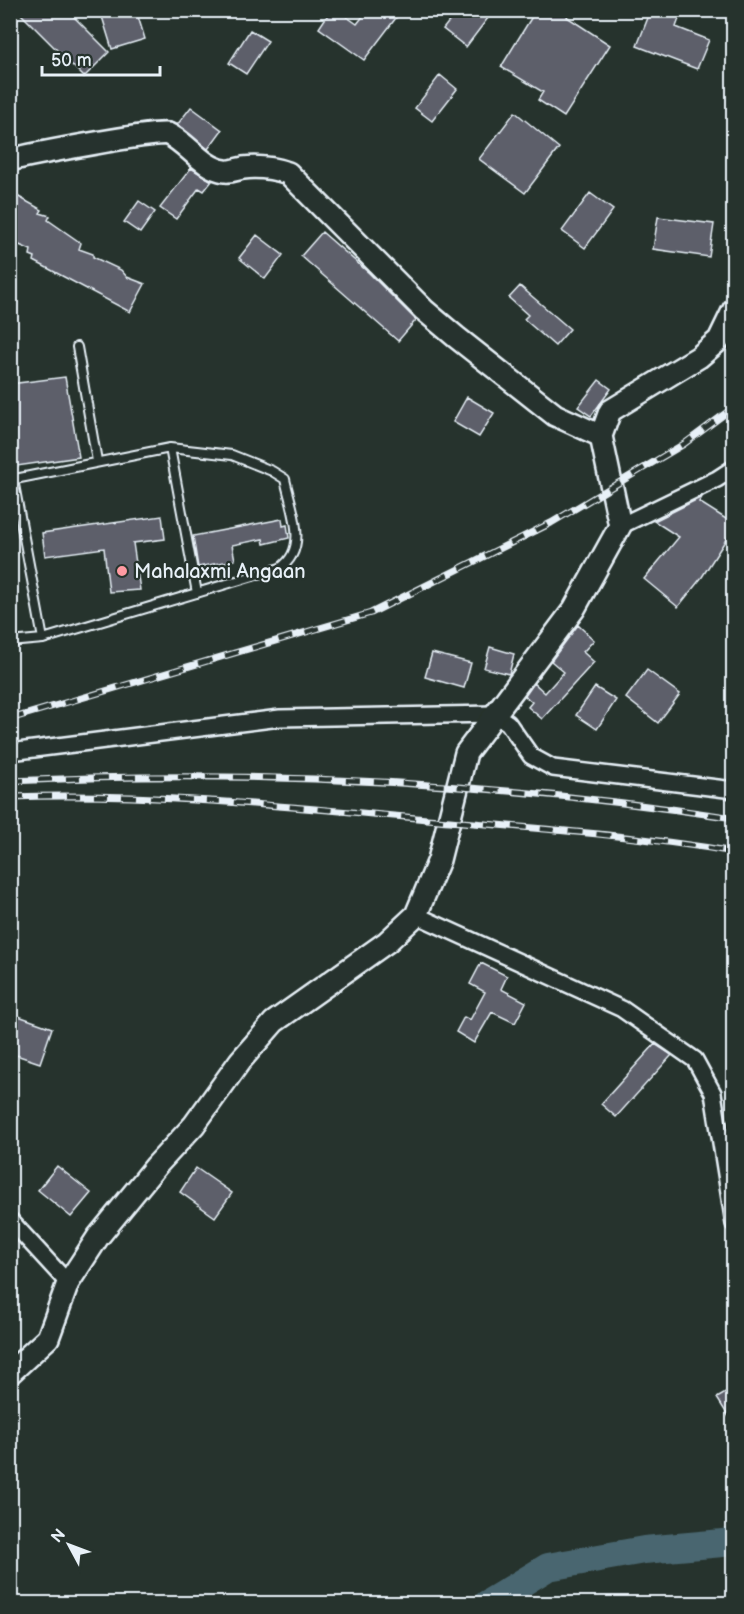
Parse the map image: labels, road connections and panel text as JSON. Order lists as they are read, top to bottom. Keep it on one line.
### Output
{"places":["Mahalaxmi Angaan"],"scale_bar":"50 m","north":"top left"}
